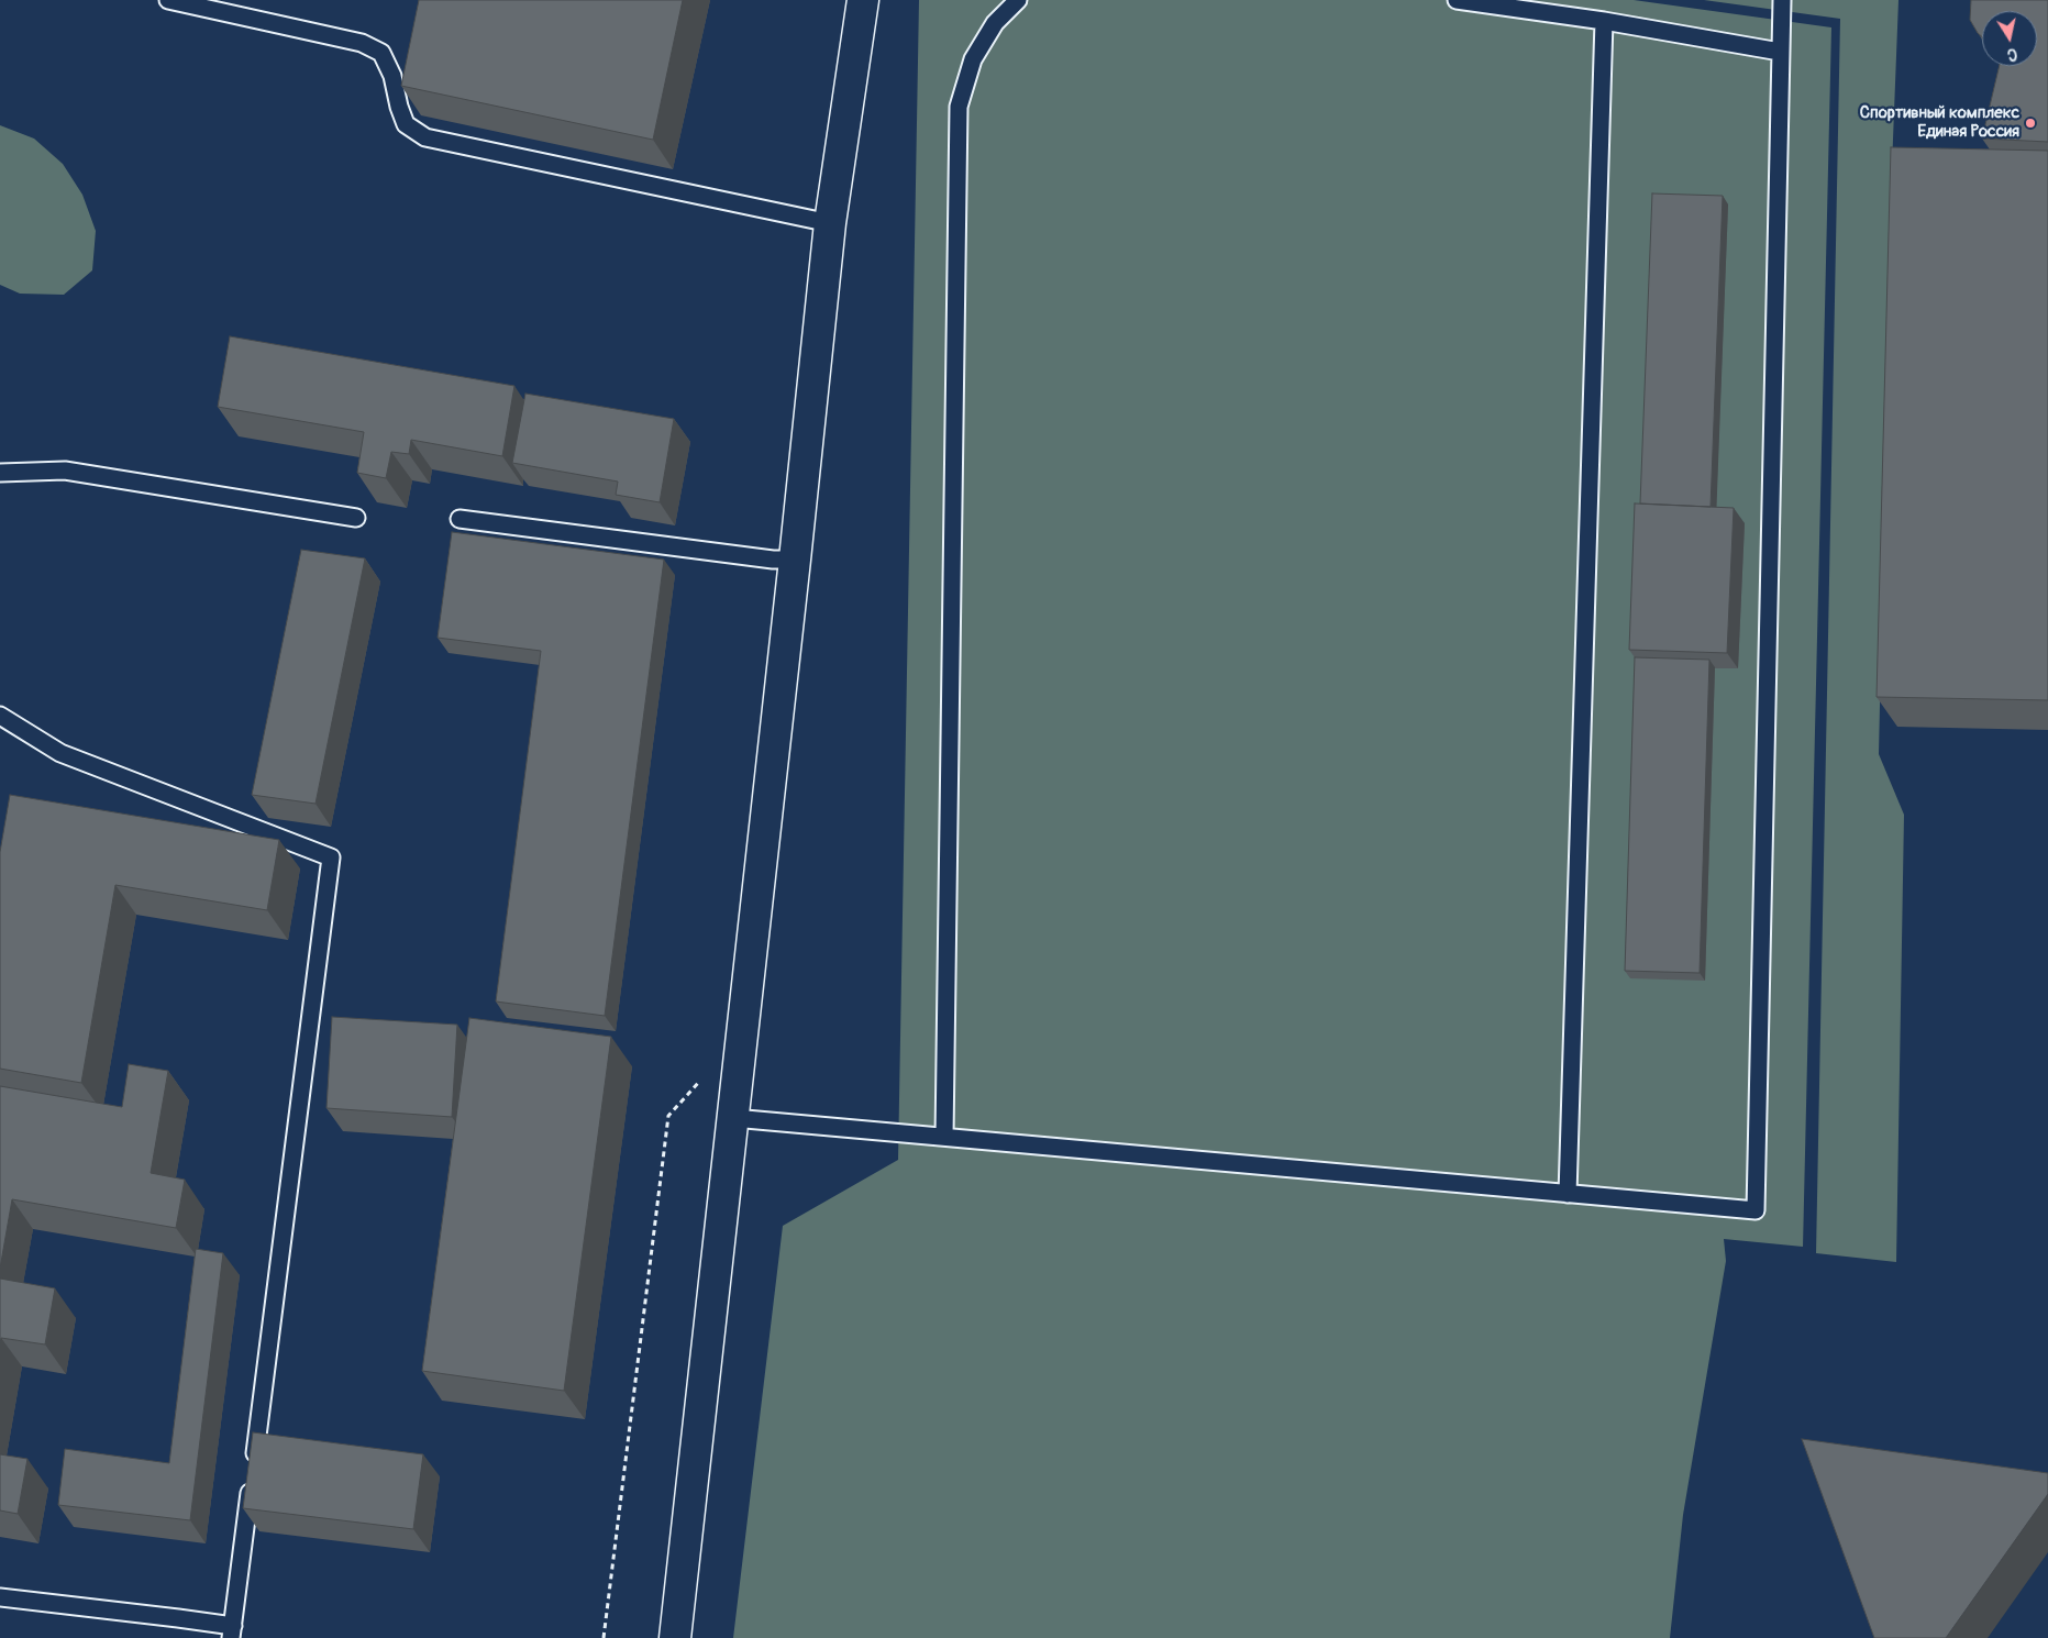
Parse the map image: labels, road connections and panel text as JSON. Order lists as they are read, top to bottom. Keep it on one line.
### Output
{"places":["Спортивный комплекс Единая Россия"],"north":"bottom"}
